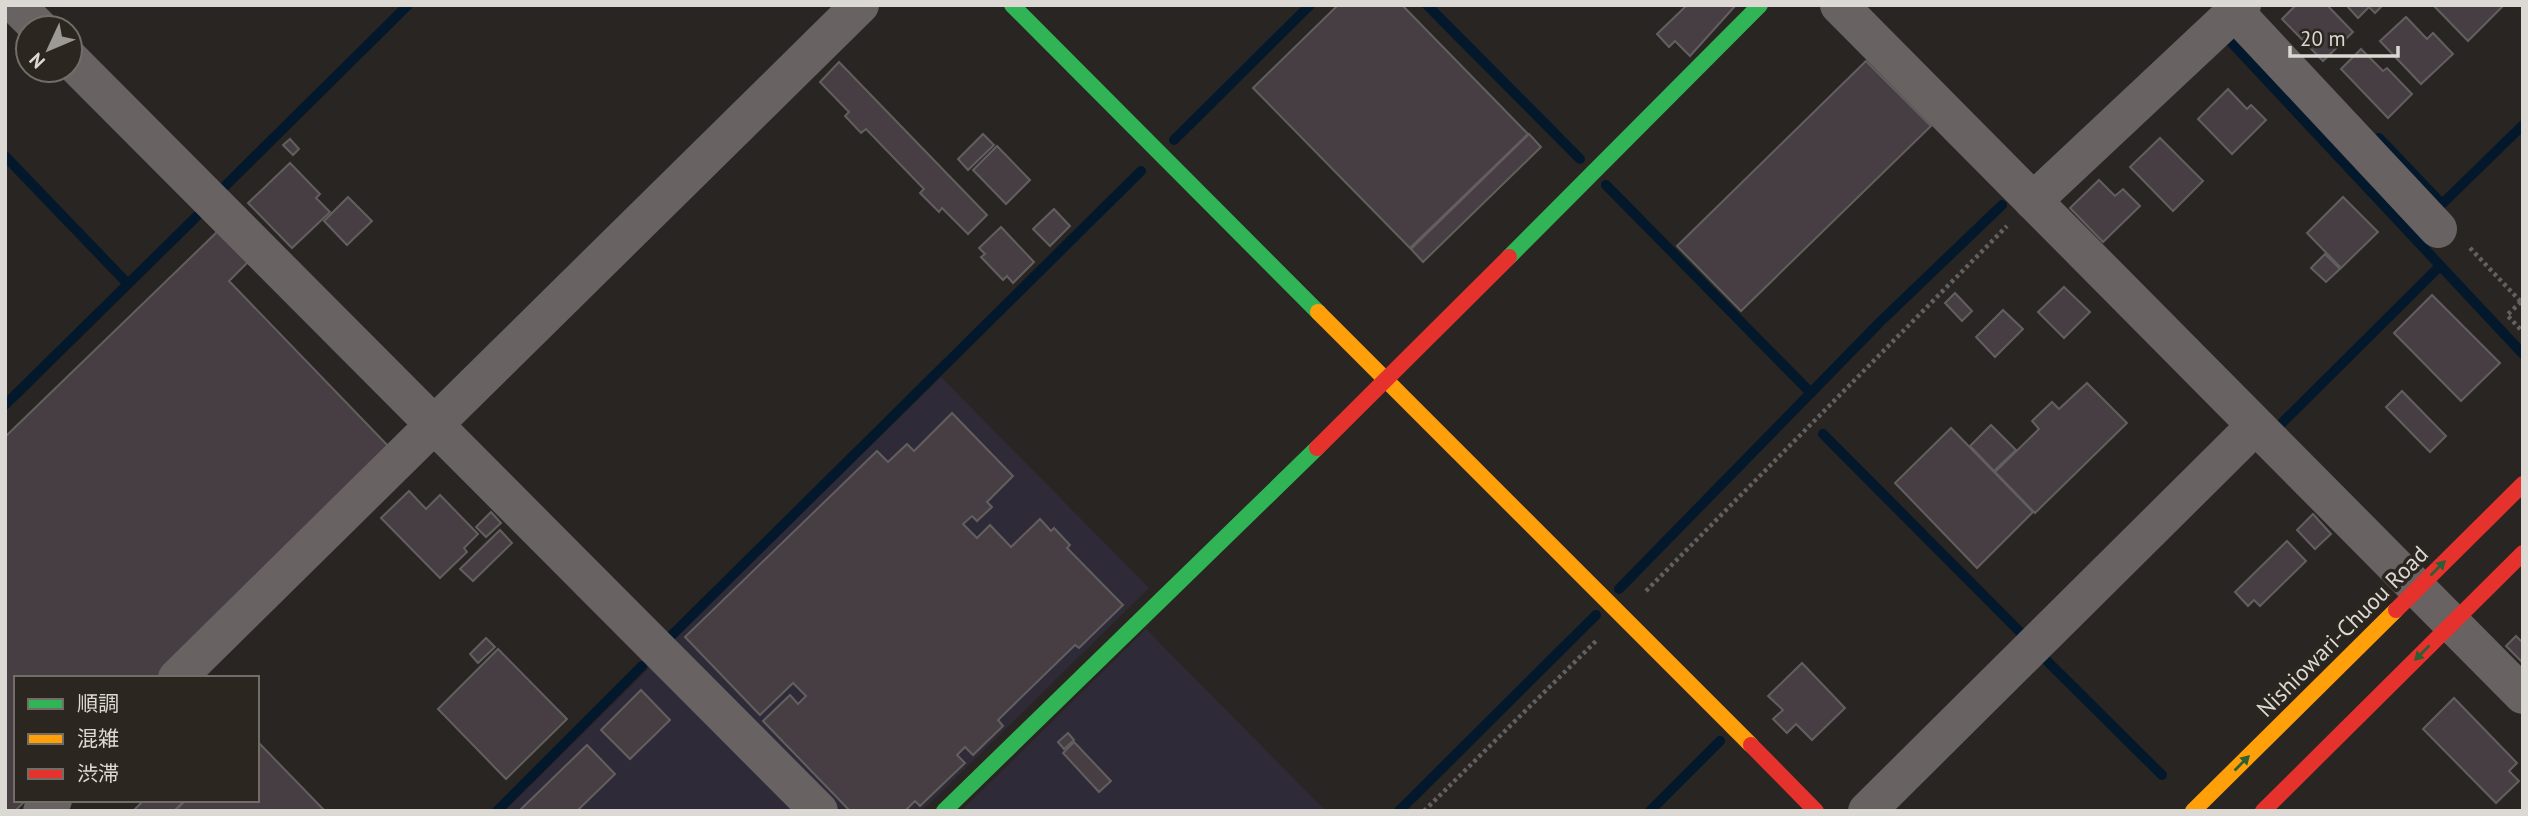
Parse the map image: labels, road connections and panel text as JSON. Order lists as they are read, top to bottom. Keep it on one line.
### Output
{"streets":{"street":["Nishiowari-Chuou Road"]},"legend":["順調","混雑","渋滞"],"scale_bar":"20 m","north":"bottom left"}
